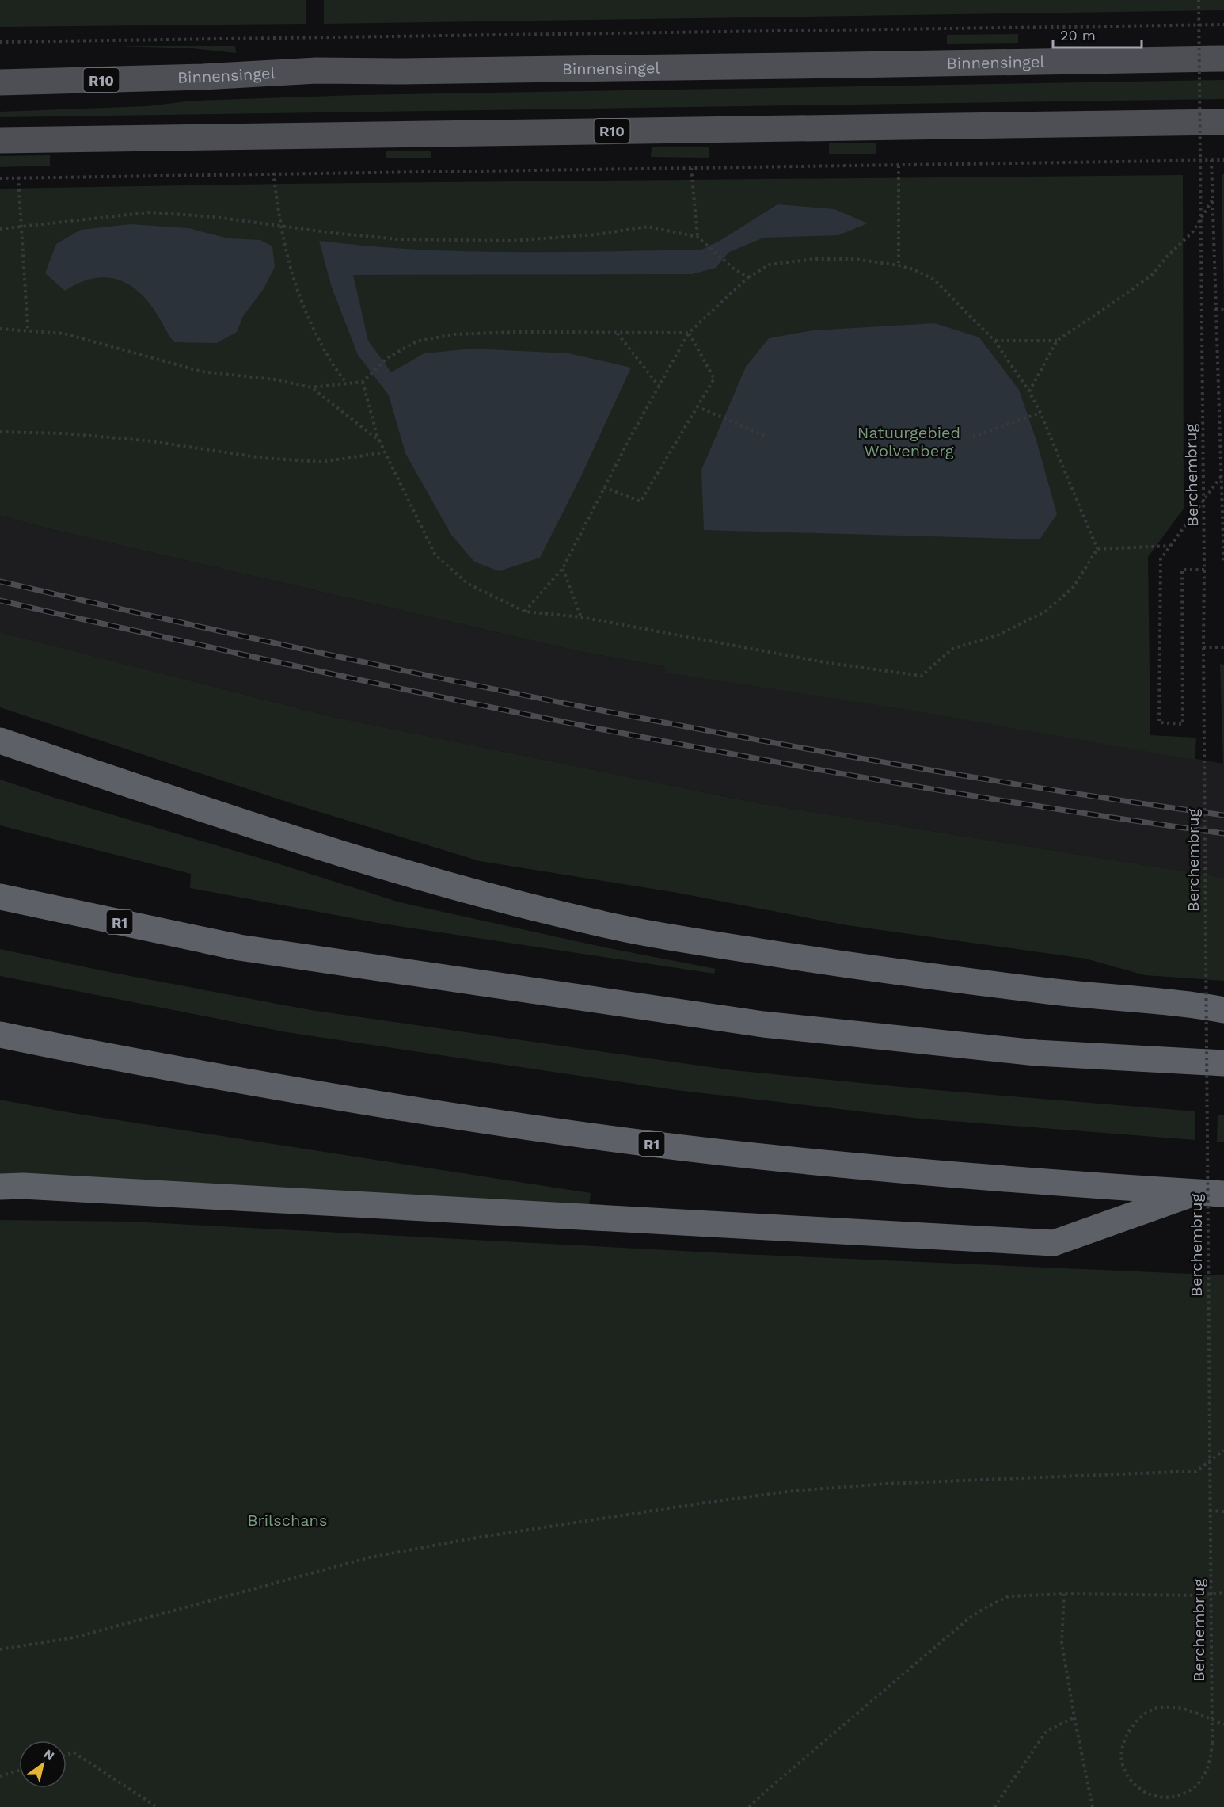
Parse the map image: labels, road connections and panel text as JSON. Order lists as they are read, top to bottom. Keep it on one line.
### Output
{"streets":{"highway":["R1"],"main road":["Binnensingel","R10"],"path":["Berchembrug"]},"parks":["Natuurgebied Wolvenberg","Brilschans"],"scale_bar":"20 m","north":"top right"}
